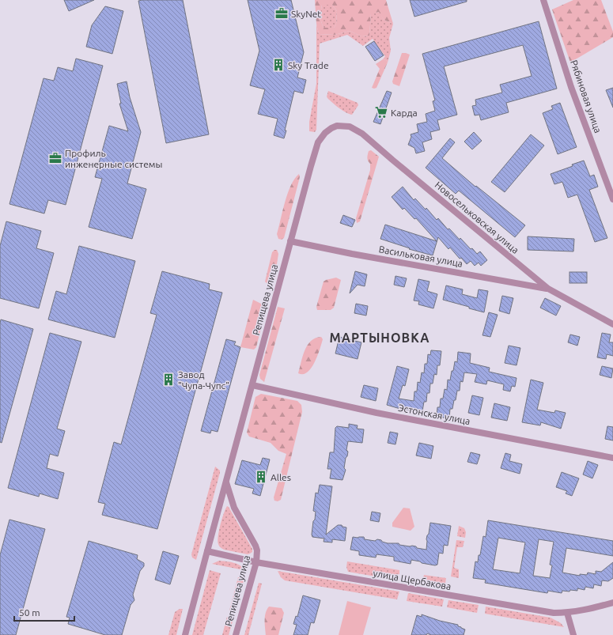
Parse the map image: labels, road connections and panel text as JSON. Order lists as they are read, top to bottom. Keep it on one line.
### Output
{"streets":{"street":["Рябиновая улица","Новосельковская улица","Васильковая улица","Репищева улица","Эстонская улица","улица Щербакова"]},"crossings":[["Новосельковская улица","Васильковая улица"],["Новосельковская улица","Репищева улица"],["Васильковая улица","Репищева улица"],["Репищева улица","Эстонская улица"],["Репищева улица","улица Щербакова"]],"districts":["МАРТЫНОВКА"],"places":{"office":["SkyNet","Профиль инженерные системы"],"building":["Sky Trade","Завод \"Чупа-Чупс\"","Alles"],"supermarket":["Карда"]},"scale_bar":"50 m"}
